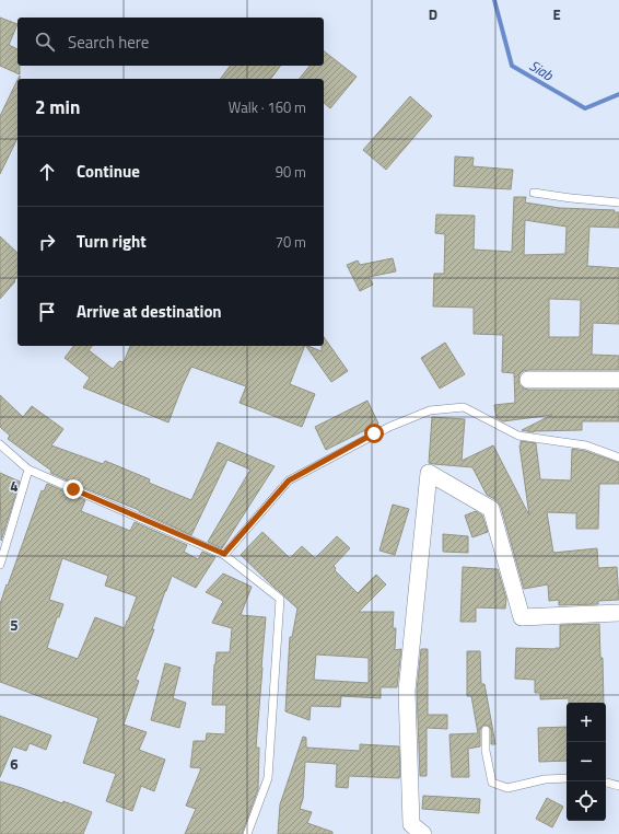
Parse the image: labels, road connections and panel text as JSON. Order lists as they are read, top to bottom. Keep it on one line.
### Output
{"water":["Siab"],"page":{"search":"Search here","heading":["2 min","Walk · 160 m"],"list":[["Continue","90 m"],["Turn right","70 m"],"Arrive at destination"],"map_buttons":["+","−"]},"grid":{"columns":["D","E"],"rows":["4","5","6"]}}
